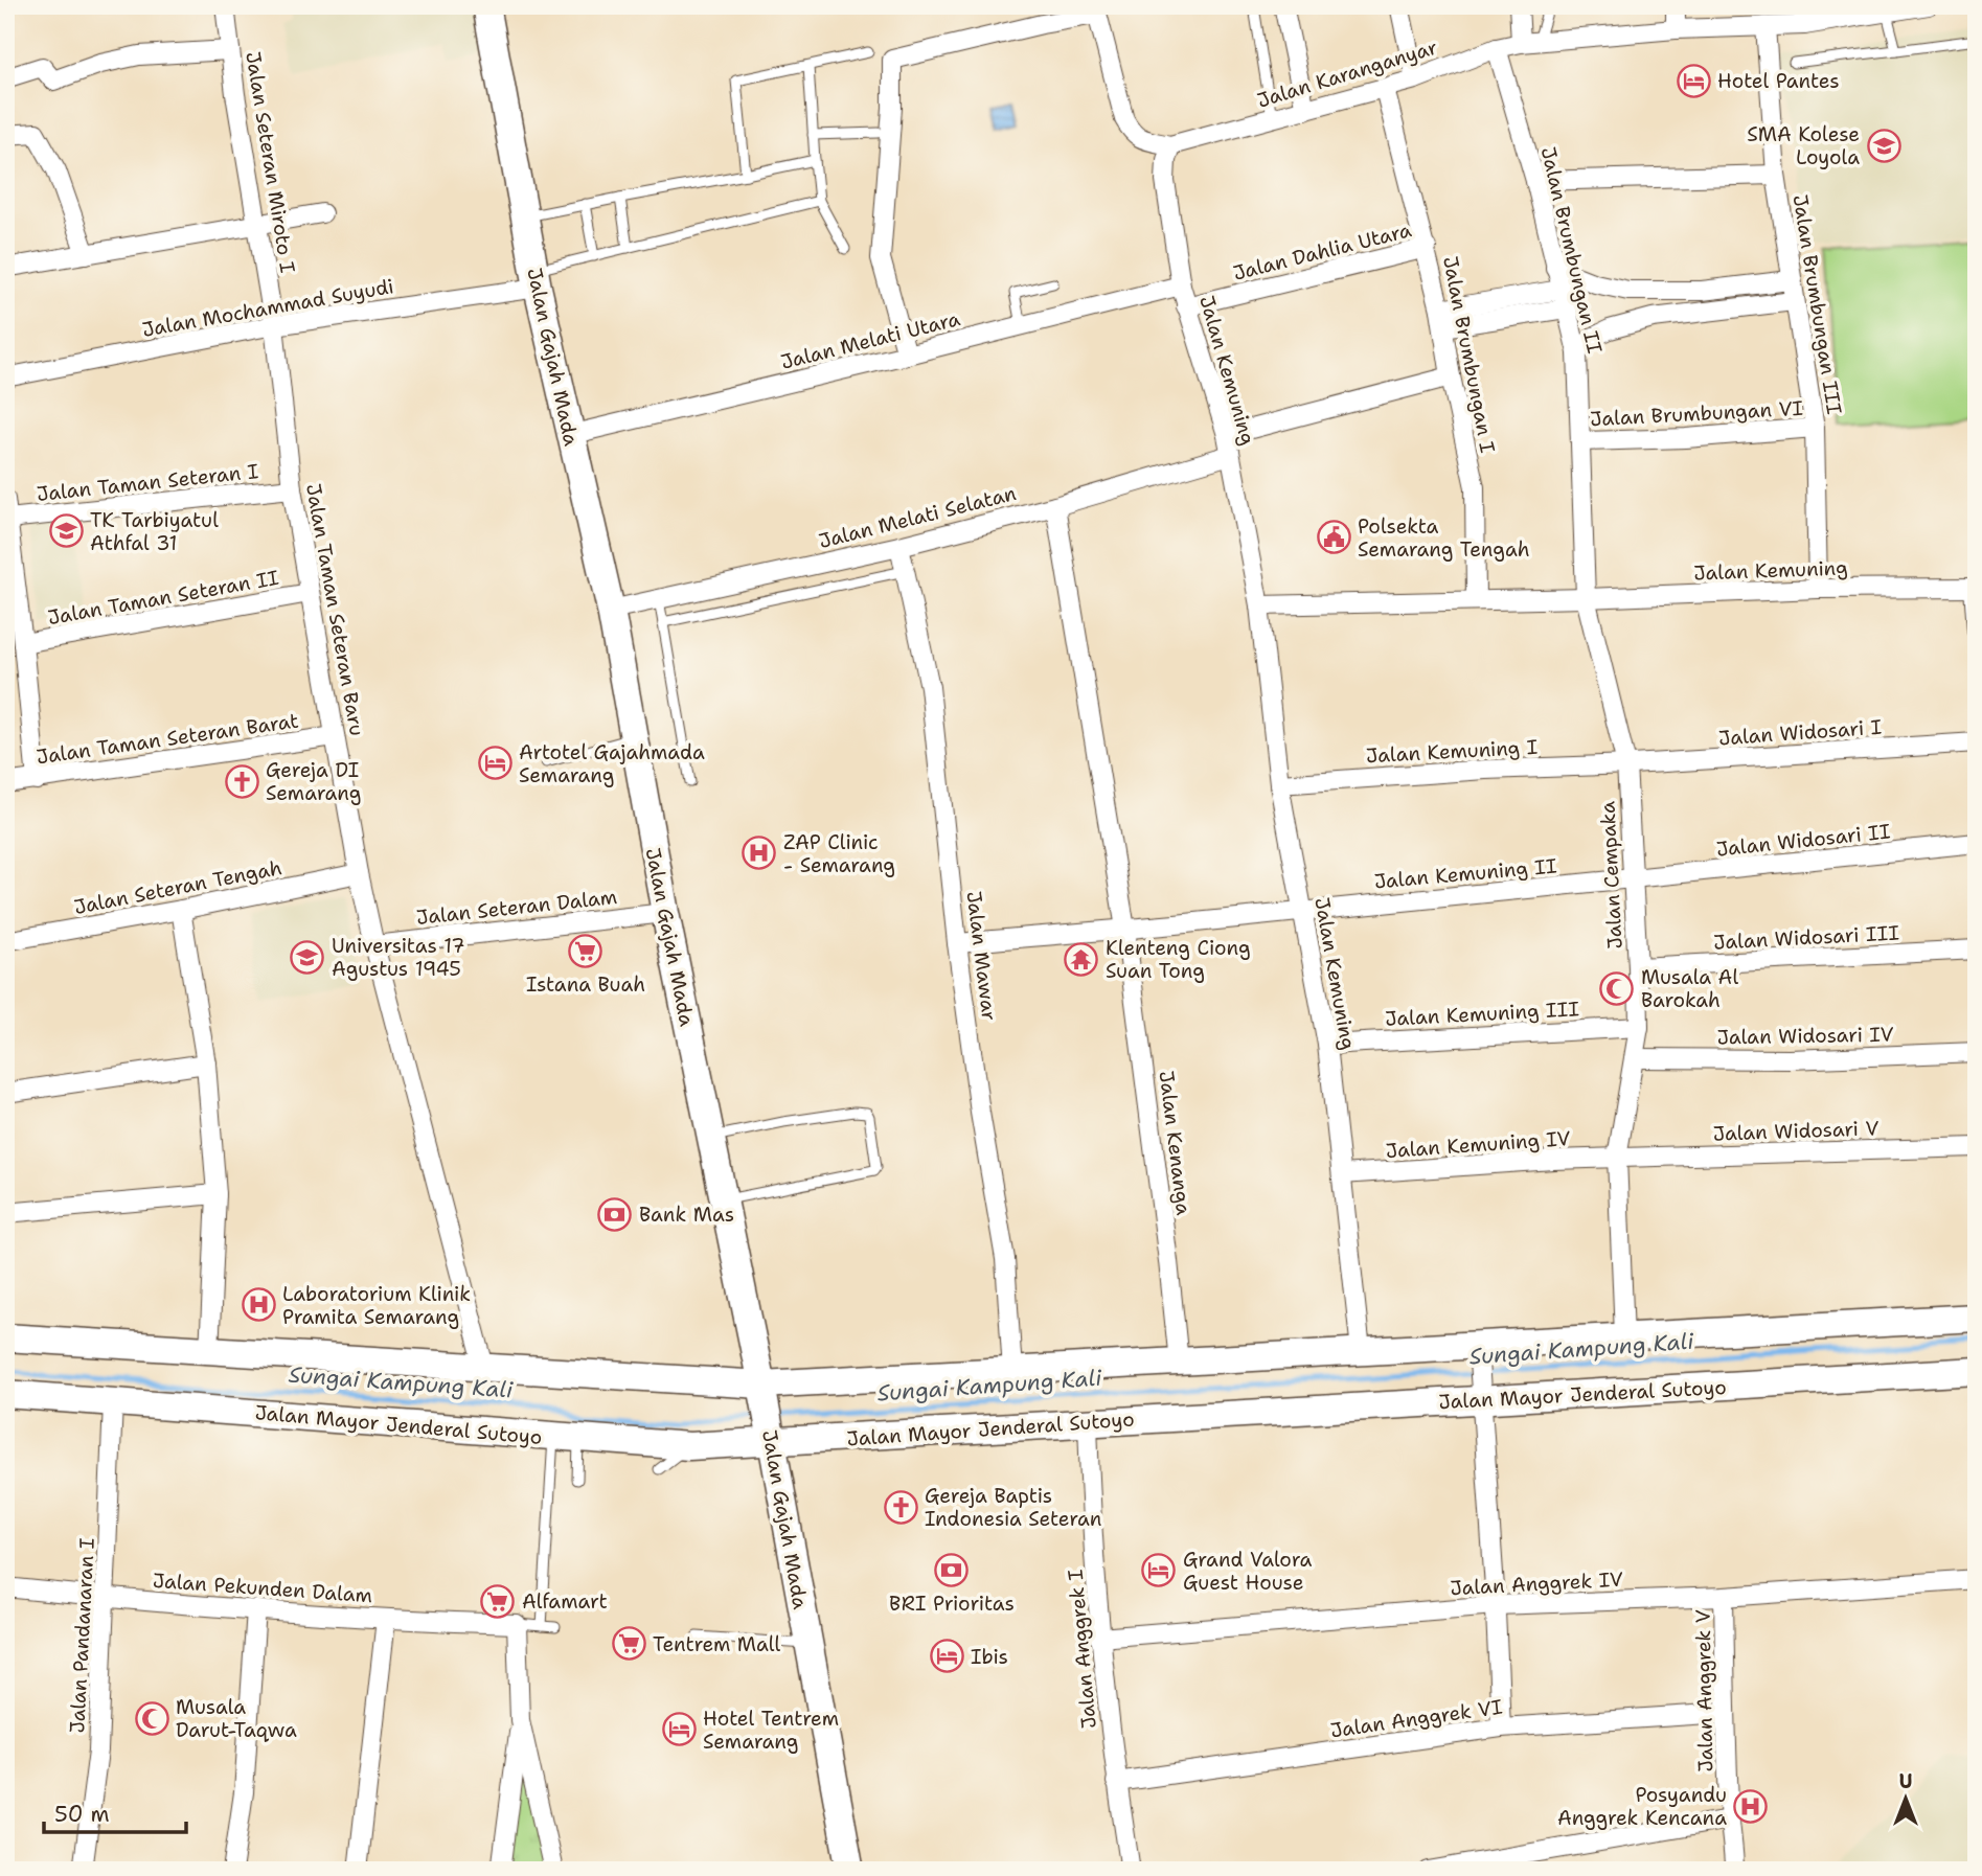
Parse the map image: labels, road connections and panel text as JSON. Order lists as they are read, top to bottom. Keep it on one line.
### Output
{"streets":{"main road":["Jalan Gajah Mada","Jalan Mayor Jenderal Sutoyo"],"street":["Jalan Karanganyar","Jalan Seteran Miroto I","Jalan Brumbungan II","Jalan Dahlia Utara","Jalan Brumbungan III","Jalan Mochammad Suyudi","Jalan Melati Utara","Jalan Brumbungan I","Jalan Kemuning","Jalan Brumbungan VI","Jalan Taman Seteran I","Jalan Melati Selatan","Jalan Taman Seteran II","Jalan Taman Seteran Baru","Jalan Widosari I","Jalan Taman Seteran Barat","Jalan Kemuning I","Jalan Widosari II","Jalan Kemuning II","Jalan Cempaka","Jalan Seteran Tengah","Jalan Seteran Dalam","Jalan Widosari III","Jalan Mawar","Jalan Kemuning III","Jalan Widosari IV","Jalan Widosari V","Jalan Kenanga","Jalan Kemuning IV","Jalan Anggrek IV","Jalan Pekunden Dalam","Jalan Pandanaran I","Jalan Anggrek I","Jalan Anggrek V","Jalan Anggrek VI"]},"crossings":[["Jalan Karanganyar","Jalan Brumbungan II"],["Jalan Karanganyar","Jalan Brumbungan III"],["Jalan Karanganyar","Jalan Brumbungan I"],["Jalan Karanganyar","Jalan Kemuning"],["Jalan Seteran Miroto I","Jalan Mochammad Suyudi"],["Jalan Seteran Miroto I","Jalan Taman Seteran Baru"],["Jalan Brumbungan II","Jalan Kemuning"],["Jalan Brumbungan II","Jalan Brumbungan VI"],["Jalan Brumbungan II","Jalan Cempaka"],["Jalan Dahlia Utara","Jalan Brumbungan I"],["Jalan Dahlia Utara","Jalan Kemuning"],["Jalan Brumbungan III","Jalan Kemuning"],["Jalan Brumbungan III","Jalan Brumbungan VI"],["Jalan Mochammad Suyudi","Jalan Gajah Mada"],["Jalan Mochammad Suyudi","Jalan Taman Seteran Baru"],["Jalan Melati Utara","Jalan Gajah Mada"],["Jalan Melati Utara","Jalan Kemuning"],["Jalan Brumbungan I","Jalan Kemuning"],["Jalan Gajah Mada","Jalan Melati Selatan"],["Jalan Gajah Mada","Jalan Seteran Dalam"],["Jalan Gajah Mada","Jalan Mayor Jenderal Sutoyo"],["Jalan Kemuning","Jalan Melati Selatan"],["Jalan Kemuning","Jalan Kemuning I"],["Jalan Kemuning","Jalan Kemuning II"],["Jalan Kemuning","Jalan Cempaka"],["Jalan Kemuning","Jalan Kemuning III"],["Jalan Kemuning","Jalan Kemuning IV"],["Jalan Taman Seteran I","Jalan Taman Seteran Baru"],["Jalan Melati Selatan","Jalan Mawar"],["Jalan Melati Selatan","Jalan Kenanga"],["Jalan Taman Seteran II","Jalan Taman Seteran Baru"],["Jalan Taman Seteran Baru","Jalan Taman Seteran Barat"],["Jalan Taman Seteran Baru","Jalan Seteran Tengah"],["Jalan Taman Seteran Baru","Jalan Seteran Dalam"],["Jalan Widosari I","Jalan Kemuning I"],["Jalan Widosari I","Jalan Cempaka"],["Jalan Kemuning I","Jalan Cempaka"],["Jalan Widosari II","Jalan Kemuning II"],["Jalan Widosari II","Jalan Cempaka"],["Jalan Kemuning II","Jalan Cempaka"],["Jalan Cempaka","Jalan Widosari III"],["Jalan Cempaka","Jalan Kemuning III"],["Jalan Cempaka","Jalan Widosari IV"],["Jalan Cempaka","Jalan Widosari V"],["Jalan Cempaka","Jalan Kemuning IV"],["Jalan Widosari V","Jalan Kemuning IV"],["Jalan Mayor Jenderal Sutoyo","Jalan Pandanaran I"],["Jalan Mayor Jenderal Sutoyo","Jalan Anggrek I"],["Jalan Anggrek IV","Jalan Anggrek I"],["Jalan Anggrek IV","Jalan Anggrek V"],["Jalan Pekunden Dalam","Jalan Pandanaran I"],["Jalan Anggrek I","Jalan Anggrek VI"],["Jalan Anggrek V","Jalan Anggrek VI"]],"water":["Sungai Kampung Kali"],"places":{"hotel":["Hotel Pantes","Artotel Gajahmada Semarang","Grand Valora Guest House","Ibis","Hotel Tentrem Semarang"],"school or university":["SMA Kolese Loyola","TK Tarbiyatul Athfal 31","Universitas 17 Agustus 1945"],"public building":["Polsekta Semarang Tengah"],"church":["Gereja DI Semarang","Gereja Baptis Indonesia Seteran"],"hospital":["ZAP Clinic - Semarang","Laboratorium Klinik Pramita Semarang","Posyandu Anggrek Kencana"],"supermarket":["Istana Buah","Alfamart","Tentrem Mall"],"temple":["Klenteng Ciong Suan Tong"],"mosque":["Musala Al Barokah","Musala Darut-Taqwa"],"bank":["Bank Mas","BRI Prioritas"]},"scale_bar":"50 m","north":"top"}
